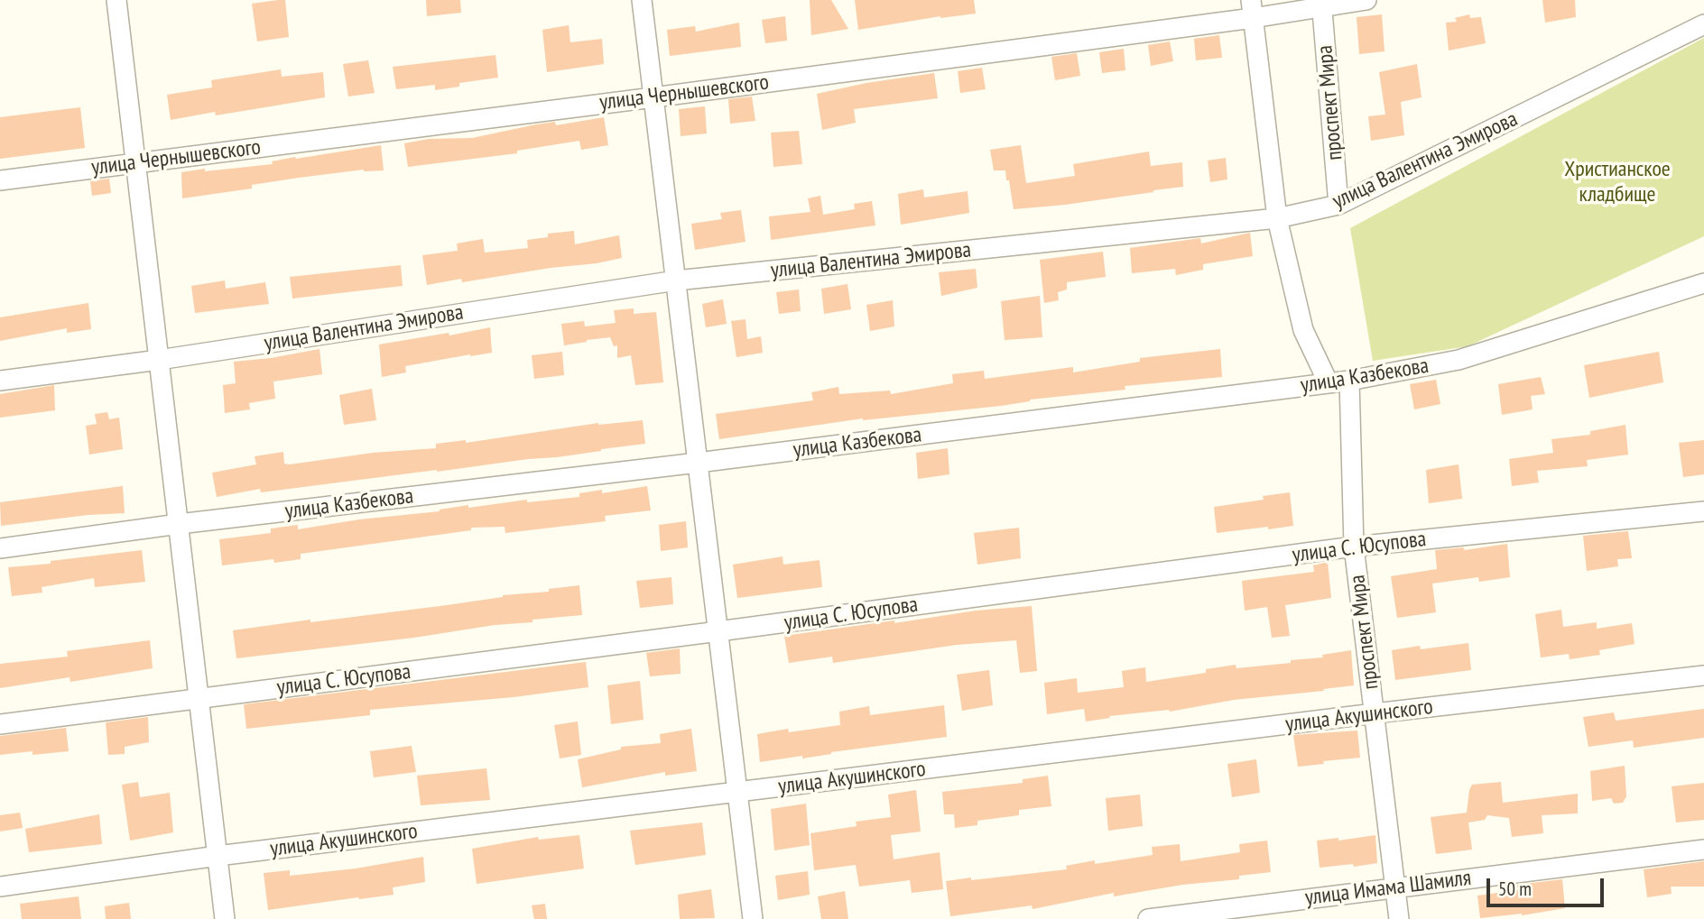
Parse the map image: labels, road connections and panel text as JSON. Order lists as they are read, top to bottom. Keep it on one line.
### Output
{"streets":{"street":["улица Чернышевского","проспект Мира","улица Валентина Эмирова","улица Казбекова","улица С. Юсупова","улица Акушинского","улица Имама Шамиля"]},"crossings":[["улица Чернышевского","проспект Мира"],["проспект Мира","улица Валентина Эмирова"],["проспект Мира","улица Казбекова"],["проспект Мира","улица С. Юсупова"],["проспект Мира","улица Акушинского"],["проспект Мира","улица Имама Шамиля"]],"parks":["Христианское кладбище"],"scale_bar":"50 m"}
